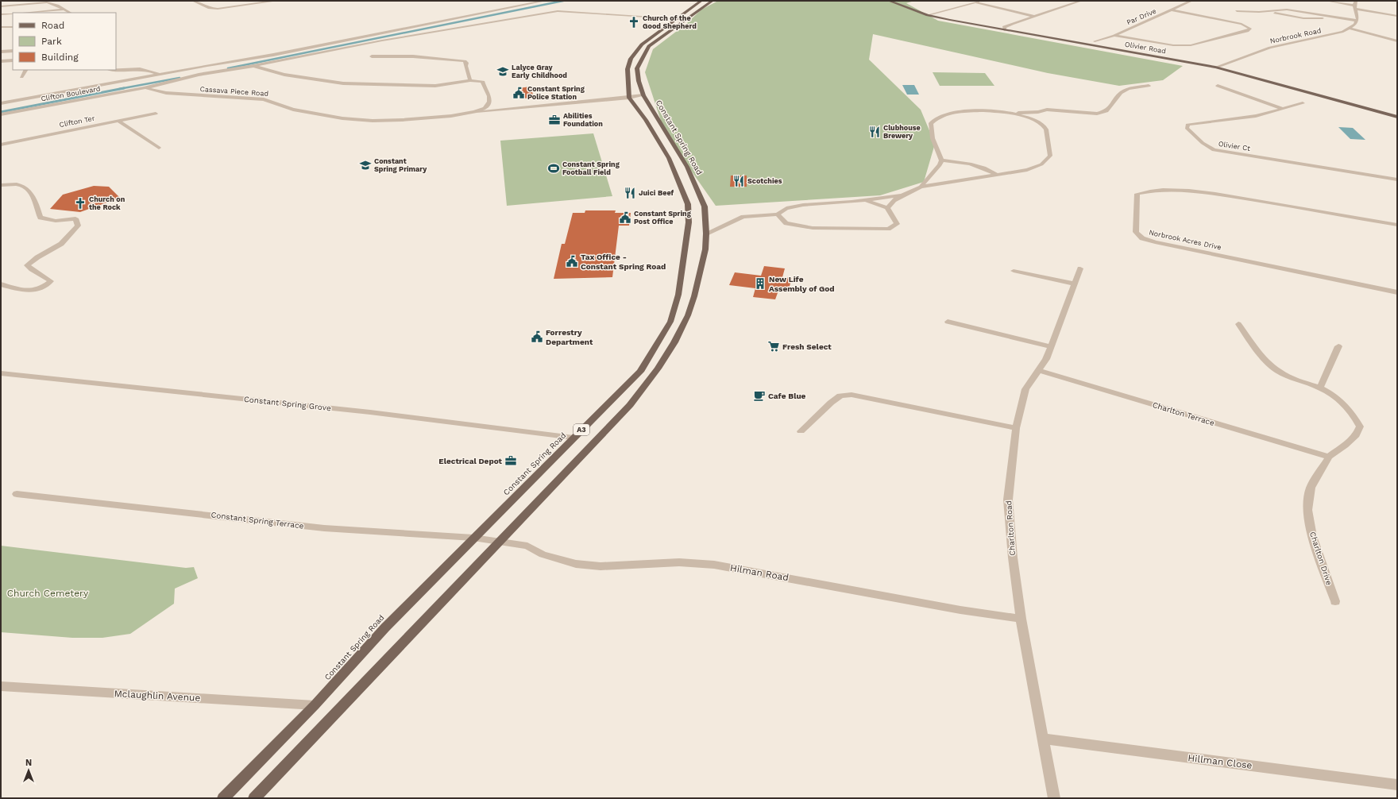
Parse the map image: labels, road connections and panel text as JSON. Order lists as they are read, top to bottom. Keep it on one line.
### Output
{"streets":{"main road":["Olivier Road","Constant Spring Road","A3"],"street":["Par Drive","Norbrook Road","Cassava Piece Road","Clifton Boulevard","Clifton Ter","Olivier Ct","Norbrook Acres Drive","Constant Spring Grove","Charlton Terrace","Constant Spring Terrace","Charlton Road","Charlton Drive","Hilman Road","Mclaughlin Avenue","Hillman Close"]},"crossings":[["Norbrook Road","Olivier Road"],["Cassava Piece Road","Clifton Boulevard"],["Cassava Piece Road","Constant Spring Road"],["Clifton Boulevard","Constant Spring Road"],["Constant Spring Road","Constant Spring Grove"],["Constant Spring Road","Constant Spring Terrace"],["Constant Spring Road","Hilman Road"],["Constant Spring Road","Mclaughlin Avenue"],["Charlton Terrace","Charlton Road"],["Charlton Terrace","Charlton Drive"],["Constant Spring Terrace","Hilman Road"],["Charlton Road","Hilman Road"],["Charlton Road","Hillman Close"]],"parks":["Church Cemetery"],"places":{"church":["Church of the Good Shepherd","Church on the Rock"],"school or university":["Lalyce Gray Early Childhood","Constant Spring Primary"],"public building":["Constant Spring Police Station","Constant Spring Post Office","Tax Office - Constant Spring Road","Forrestry Department"],"office":["Abilities Foundation","Electrical Depot"],"restaurant":["Clubhouse Brewery","Scotchies","Juici Beef"],"sports":["Constant Spring Football Field"],"building":["New Life Assembly of God"],"supermarket":["Fresh Select"],"cafe":["Cafe Blue"]},"legend":["Road","Park","Building"],"north":"top"}
